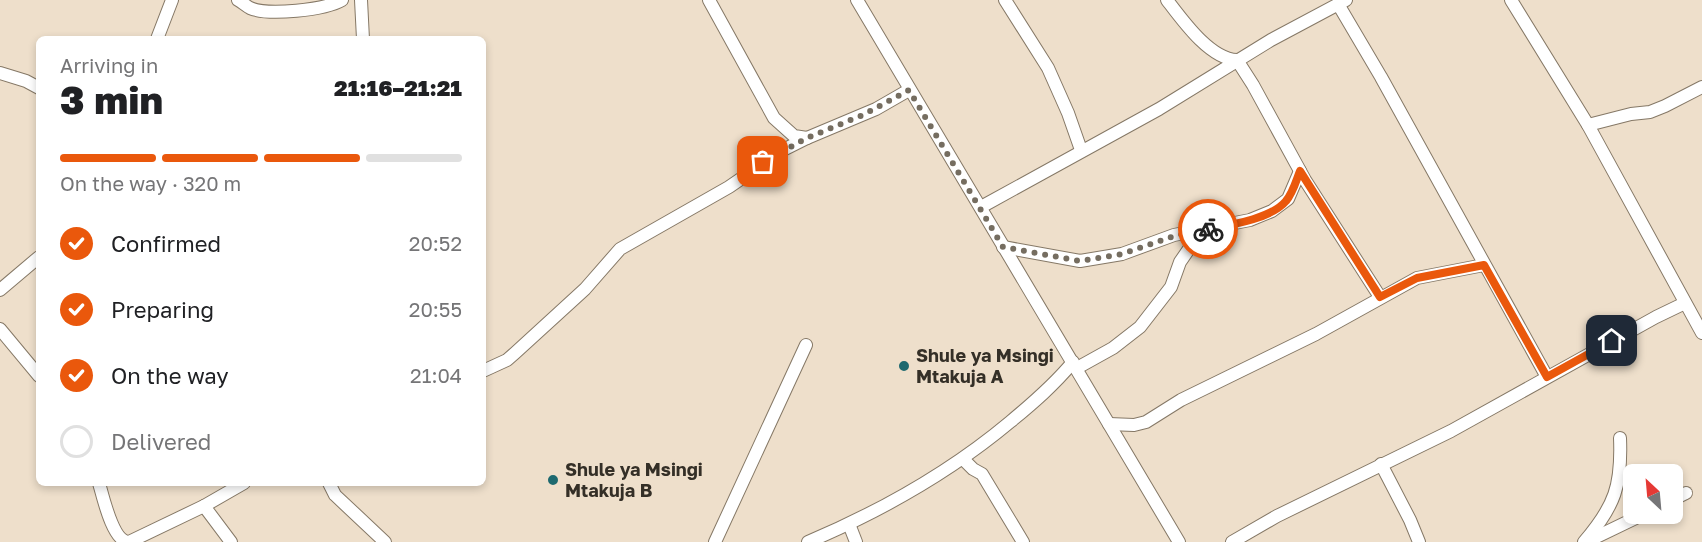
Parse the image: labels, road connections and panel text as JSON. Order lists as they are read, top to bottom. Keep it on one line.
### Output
{"places":["Shule ya Msingi Mtakuja A","Shule ya Msingi Mtakuja B"],"north":"top left","page":{"heading":["3 min","Arriving in","21:16–21:21"],"bar":"On the way · 320 m","list":[["Confirmed","20:52"],["Preparing","20:55"],["On the way","21:04"],"Delivered"]}}
